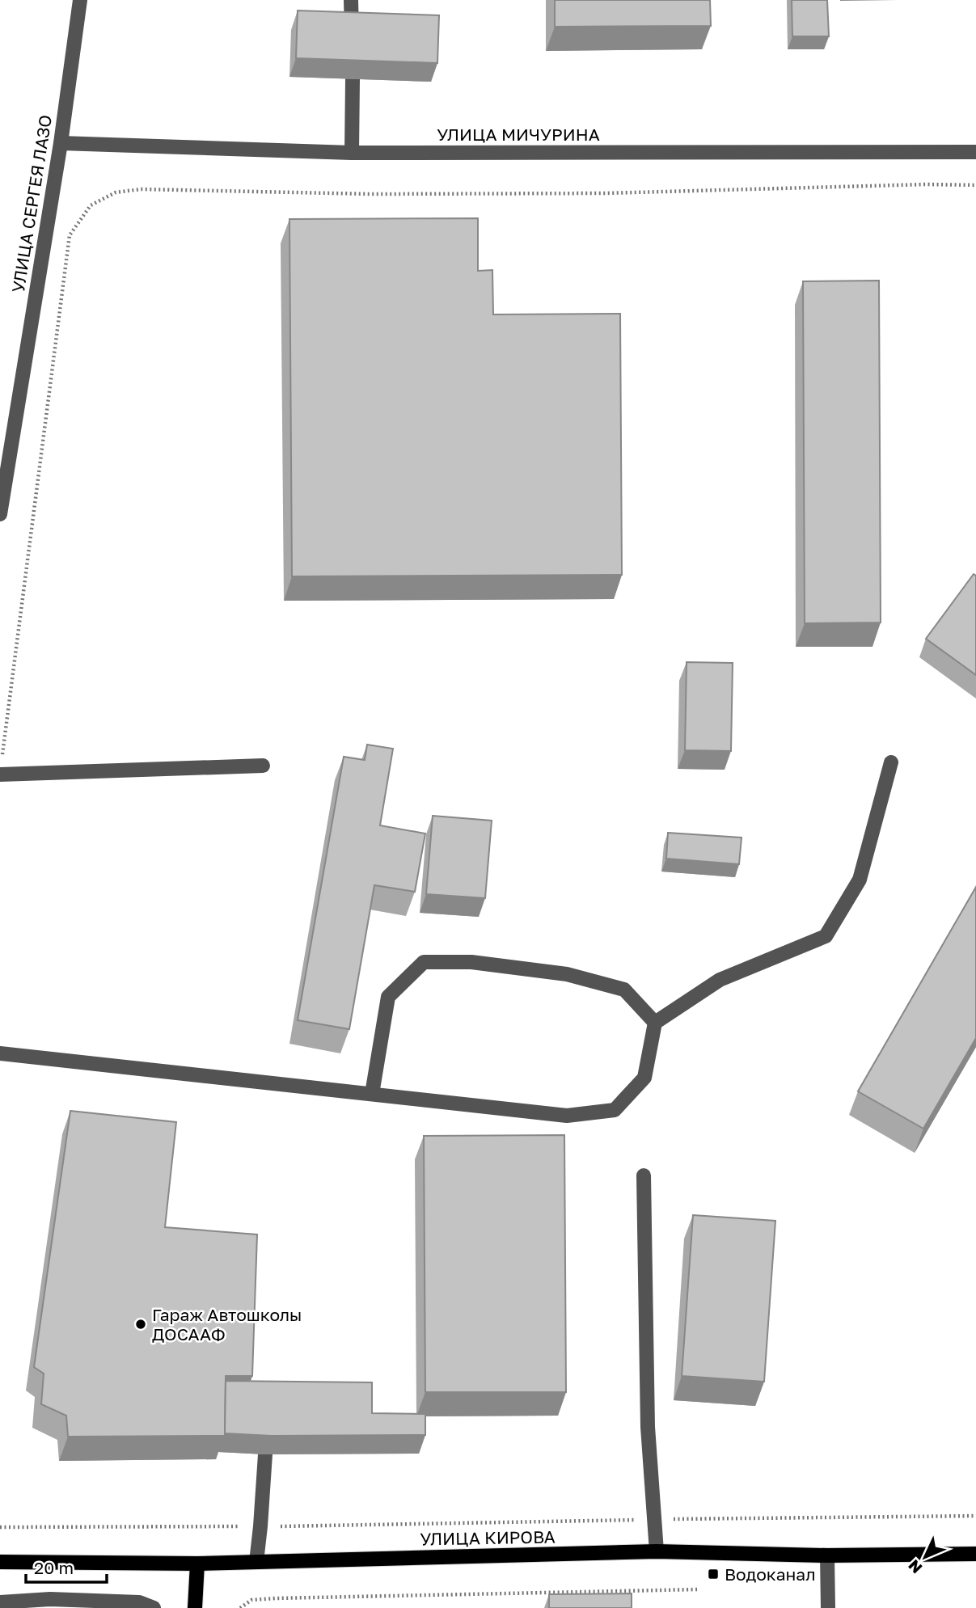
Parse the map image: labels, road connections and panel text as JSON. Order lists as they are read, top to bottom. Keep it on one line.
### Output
{"streets":{"main road":["УЛИЦА КИРОВА"],"street":["УЛИЦА МИЧУРИНА","УЛИЦА СЕРГЕЯ ЛАЗО"]},"crossings":[["УЛИЦА МИЧУРИНА","УЛИЦА СЕРГЕЯ ЛАЗО"]],"places":{"other":["Гараж Автошколы ДОСААФ"],"transit":["Водоканал"]},"scale_bar":"20 m","north":"bottom left"}
